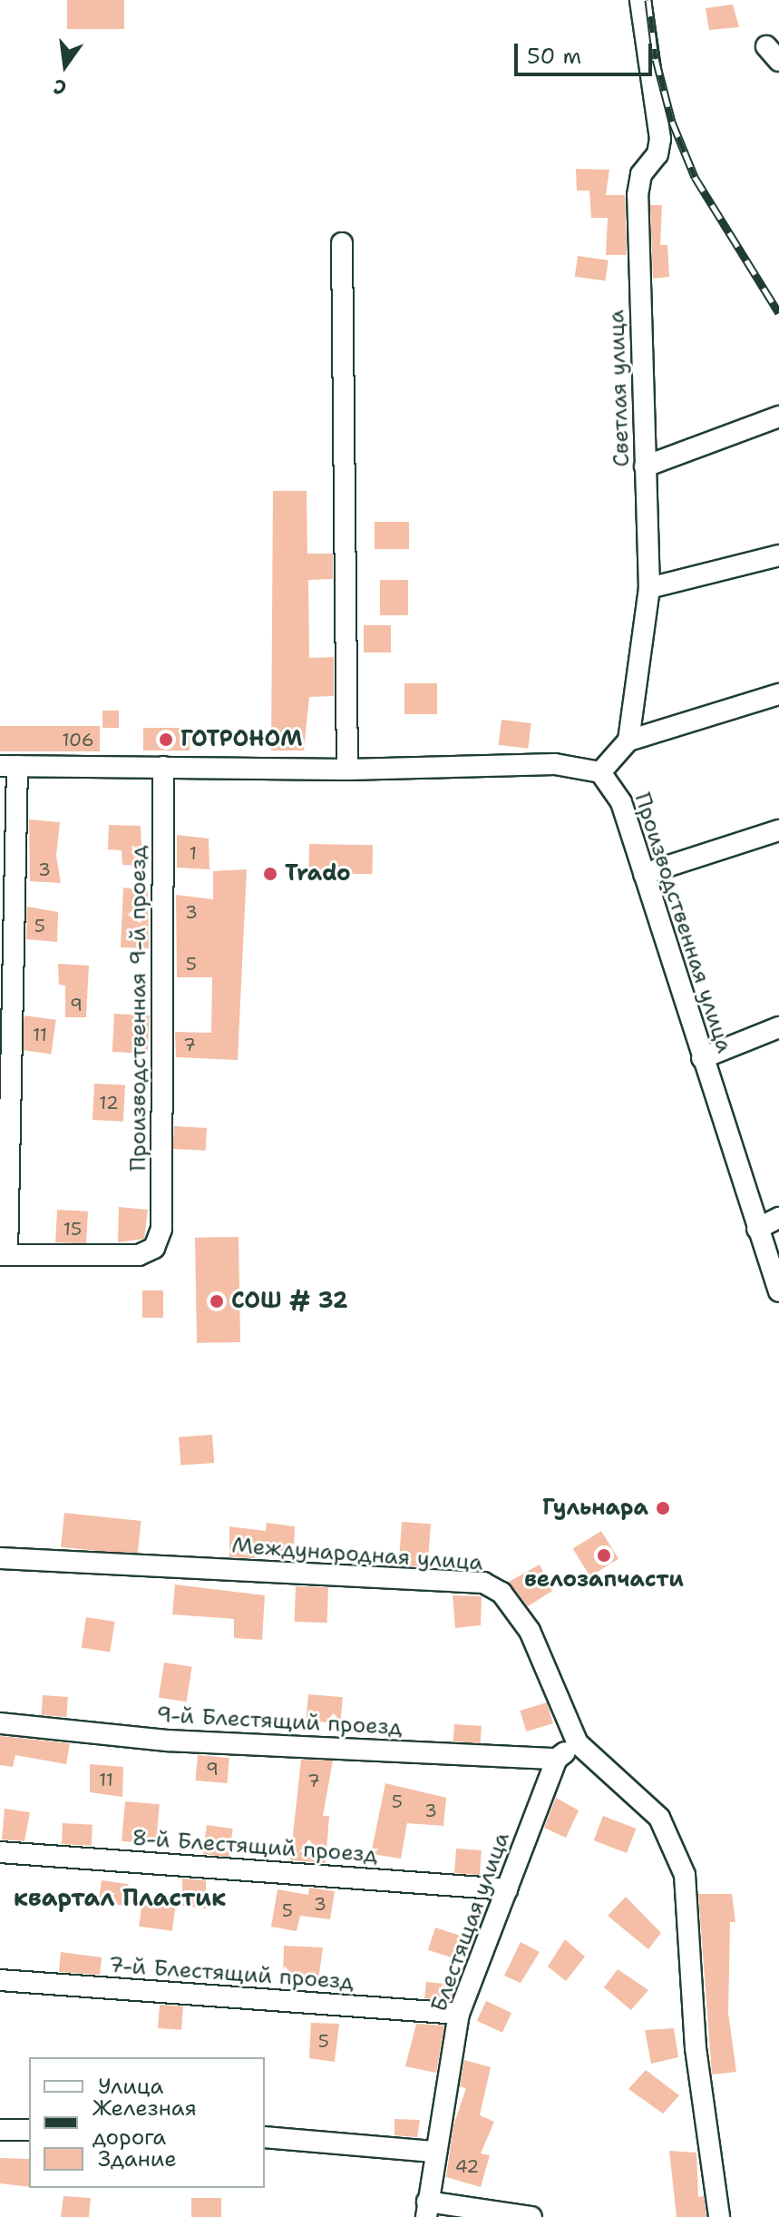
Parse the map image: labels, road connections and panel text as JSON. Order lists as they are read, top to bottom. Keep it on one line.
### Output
{"streets":{"street":["Светлая улица","Производственная улица","Производственная 9-й проезд","Международная улица","9-й Блестящий проезд","8-й Блестящий проезд","Блестящая улица","7-й Блестящий проезд"]},"crossings":[["9-й Блестящий проезд","Блестящая улица"],["8-й Блестящий проезд","Блестящая улица"],["Блестящая улица","7-й Блестящий проезд"]],"districts":["квартал Пластик"],"places":["ГОТРОНОМ","Trado","СОШ # 32","Гульнара","велозапчасти"],"house_numbers":["106","1","3","3","5","5","9","11","7","12","15","9","11","7","5","3","3","5","5","42"],"legend":["Улица","Железная дорога","Здание"],"scale_bar":"50 m","north":"bottom"}
